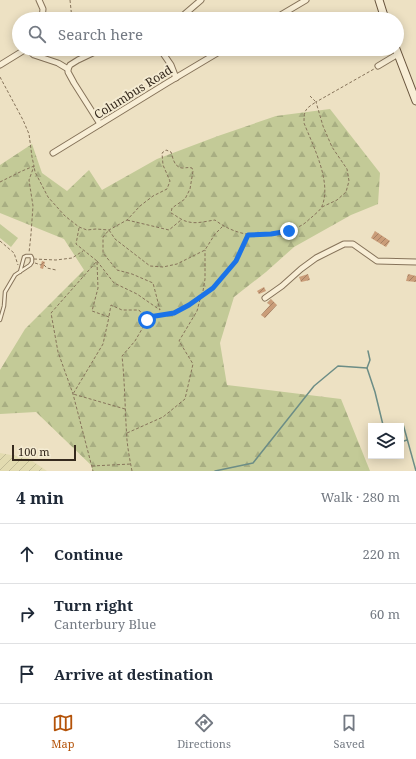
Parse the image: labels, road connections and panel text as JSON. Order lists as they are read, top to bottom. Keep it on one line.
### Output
{"streets":{"street":["Columbus Road"]},"scale_bar":"100 m","page":{"search":"Search here","scale":"100 m","heading":["4 min","Walk · 280 m"],"list":[["Continue","220 m"],["Turn right","Canterbury Blue","60 m"],"Arrive at destination"],"nav":["Map","Directions","Saved"]}}
